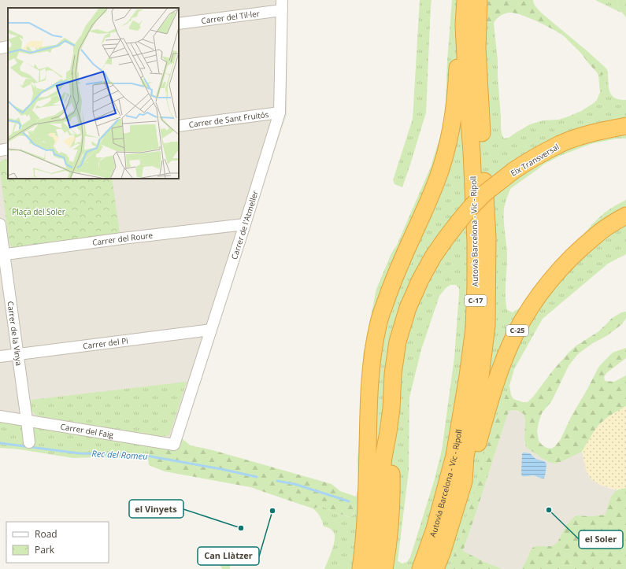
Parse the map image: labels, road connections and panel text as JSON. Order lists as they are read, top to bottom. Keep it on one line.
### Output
{"streets":{"highway":["Eix Transversal","Autovia Barcelona - Vic - Ripoll","C-17","C-25"],"street":["Carrer del Til·ler","Carrer de Sant Fruitós","Carrer de l'Atmeller","Carrer del Roure","Carrer de la Vinya","Carrer del Pi","Carrer del Faig"]},"crossings":[["Carrer del Til·ler","Carrer de l'Atmeller"],["Carrer de Sant Fruitós","Carrer de l'Atmeller"],["Carrer de l'Atmeller","Carrer del Roure"],["Carrer de l'Atmeller","Carrer del Pi"],["Carrer de l'Atmeller","Carrer del Faig"],["Autovia Barcelona - Vic - Ripoll","C-25"],["Carrer del Roure","Carrer de la Vinya"],["Carrer de la Vinya","Carrer del Pi"],["Carrer de la Vinya","Carrer del Faig"]],"water":["Rec del Romeu"],"parks":["Plaça del Soler"],"places":["el Soler","Can Llàtzer","el Vinyets"],"legend":["Road","Park"]}
